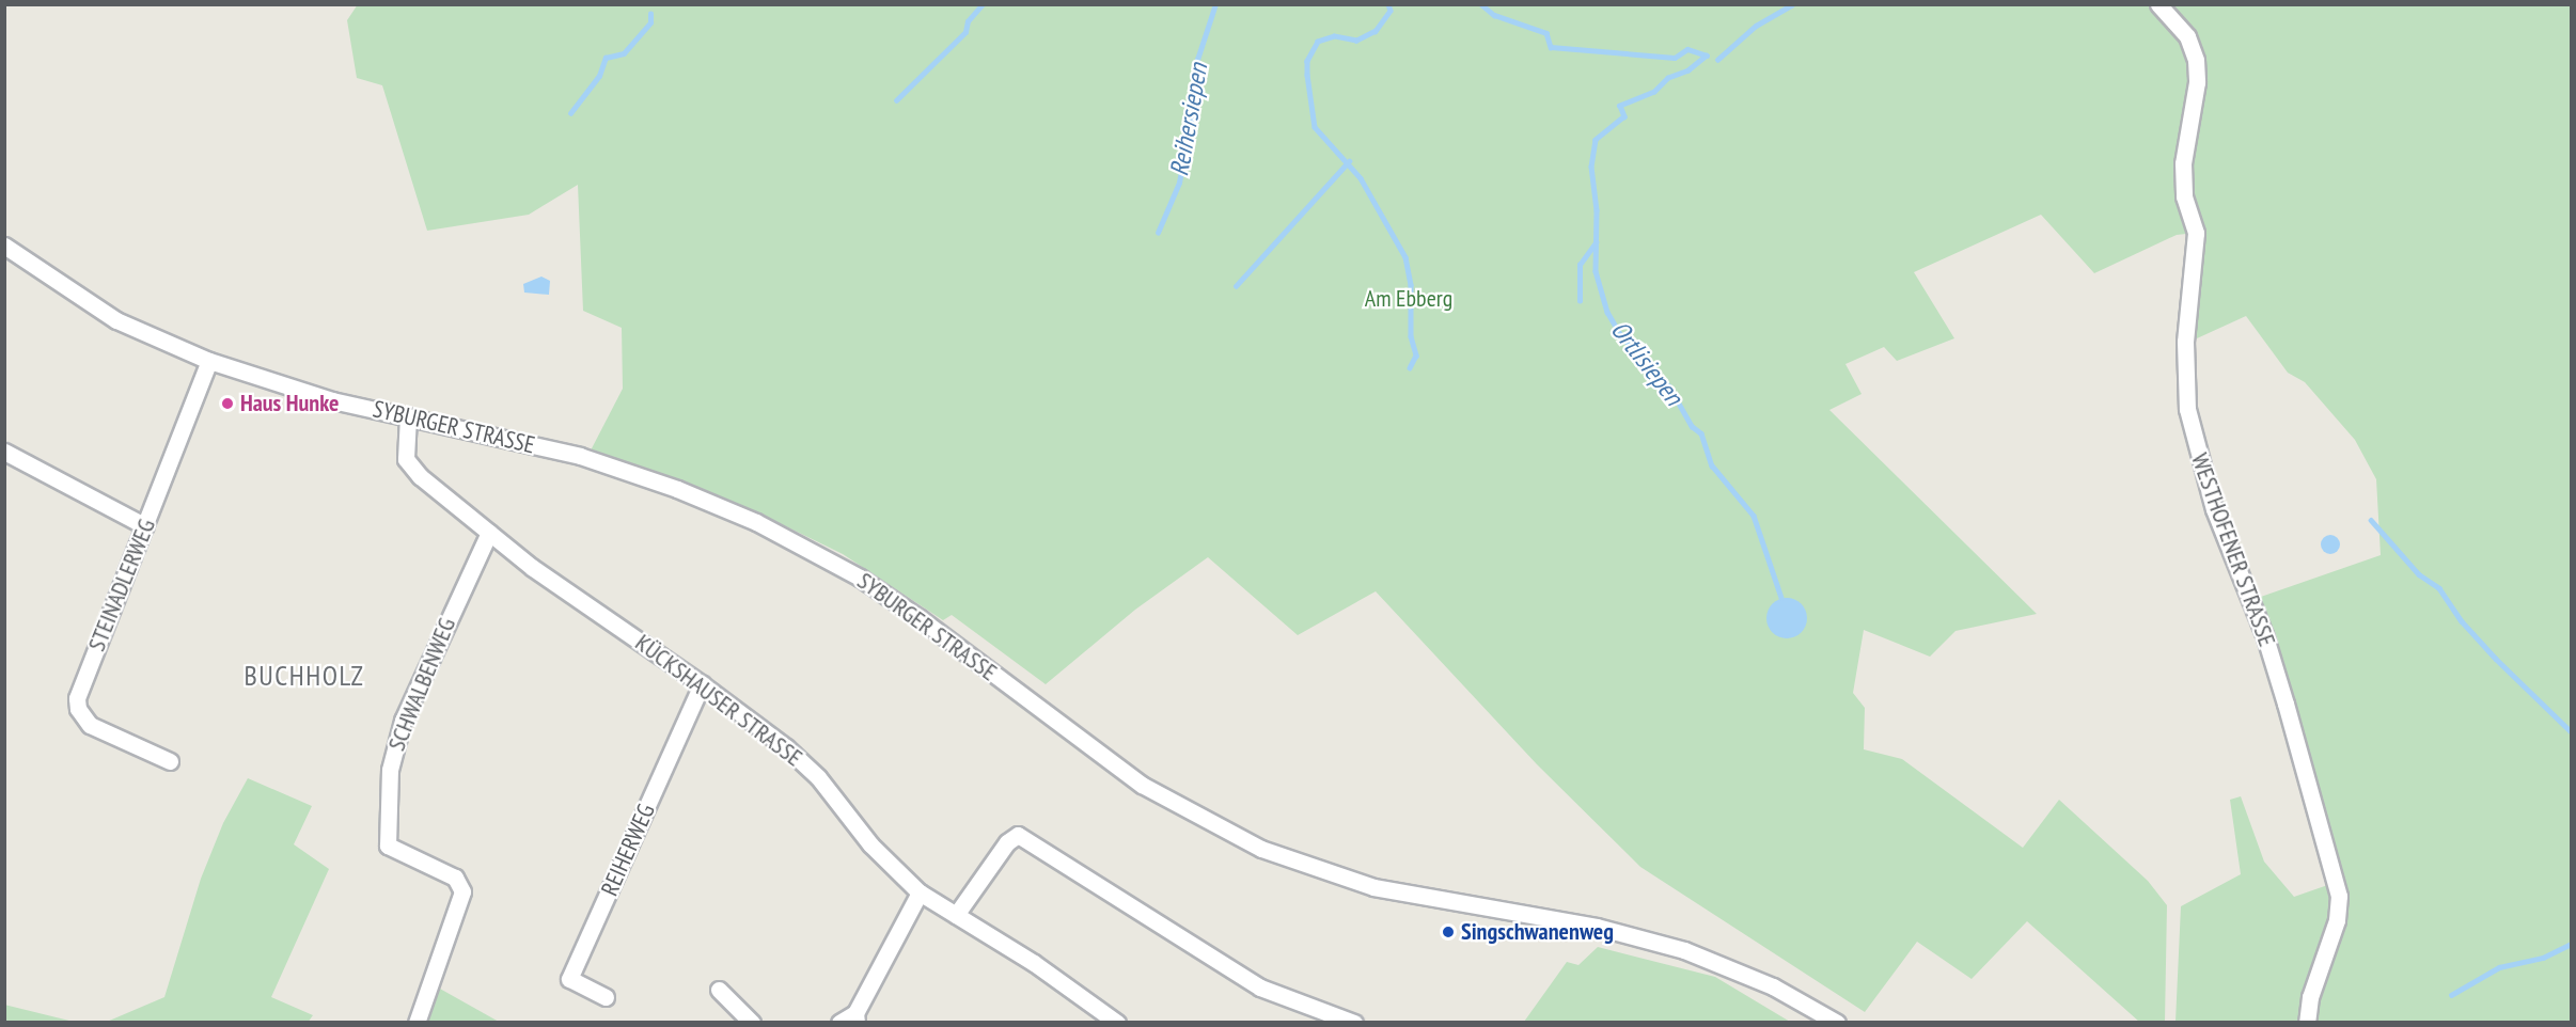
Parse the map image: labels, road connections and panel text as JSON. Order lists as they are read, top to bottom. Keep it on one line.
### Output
{"streets":{"street":["SYBURGER STRASSE","WESTHOFENER STRASSE","STEINADLERWEG","SCHWALBENWEG","KÜCKSHAUSER STRASSE","REIHERWEG"]},"crossings":[["SYBURGER STRASSE","STEINADLERWEG"],["SYBURGER STRASSE","KÜCKSHAUSER STRASSE"],["SCHWALBENWEG","KÜCKSHAUSER STRASSE"],["KÜCKSHAUSER STRASSE","REIHERWEG"]],"districts":["BUCHHOLZ"],"water":["Reihersiepen","Ortlisiepen"],"parks":["Am Ebberg"],"places":["Haus Hunke","Singschwanenweg"]}
